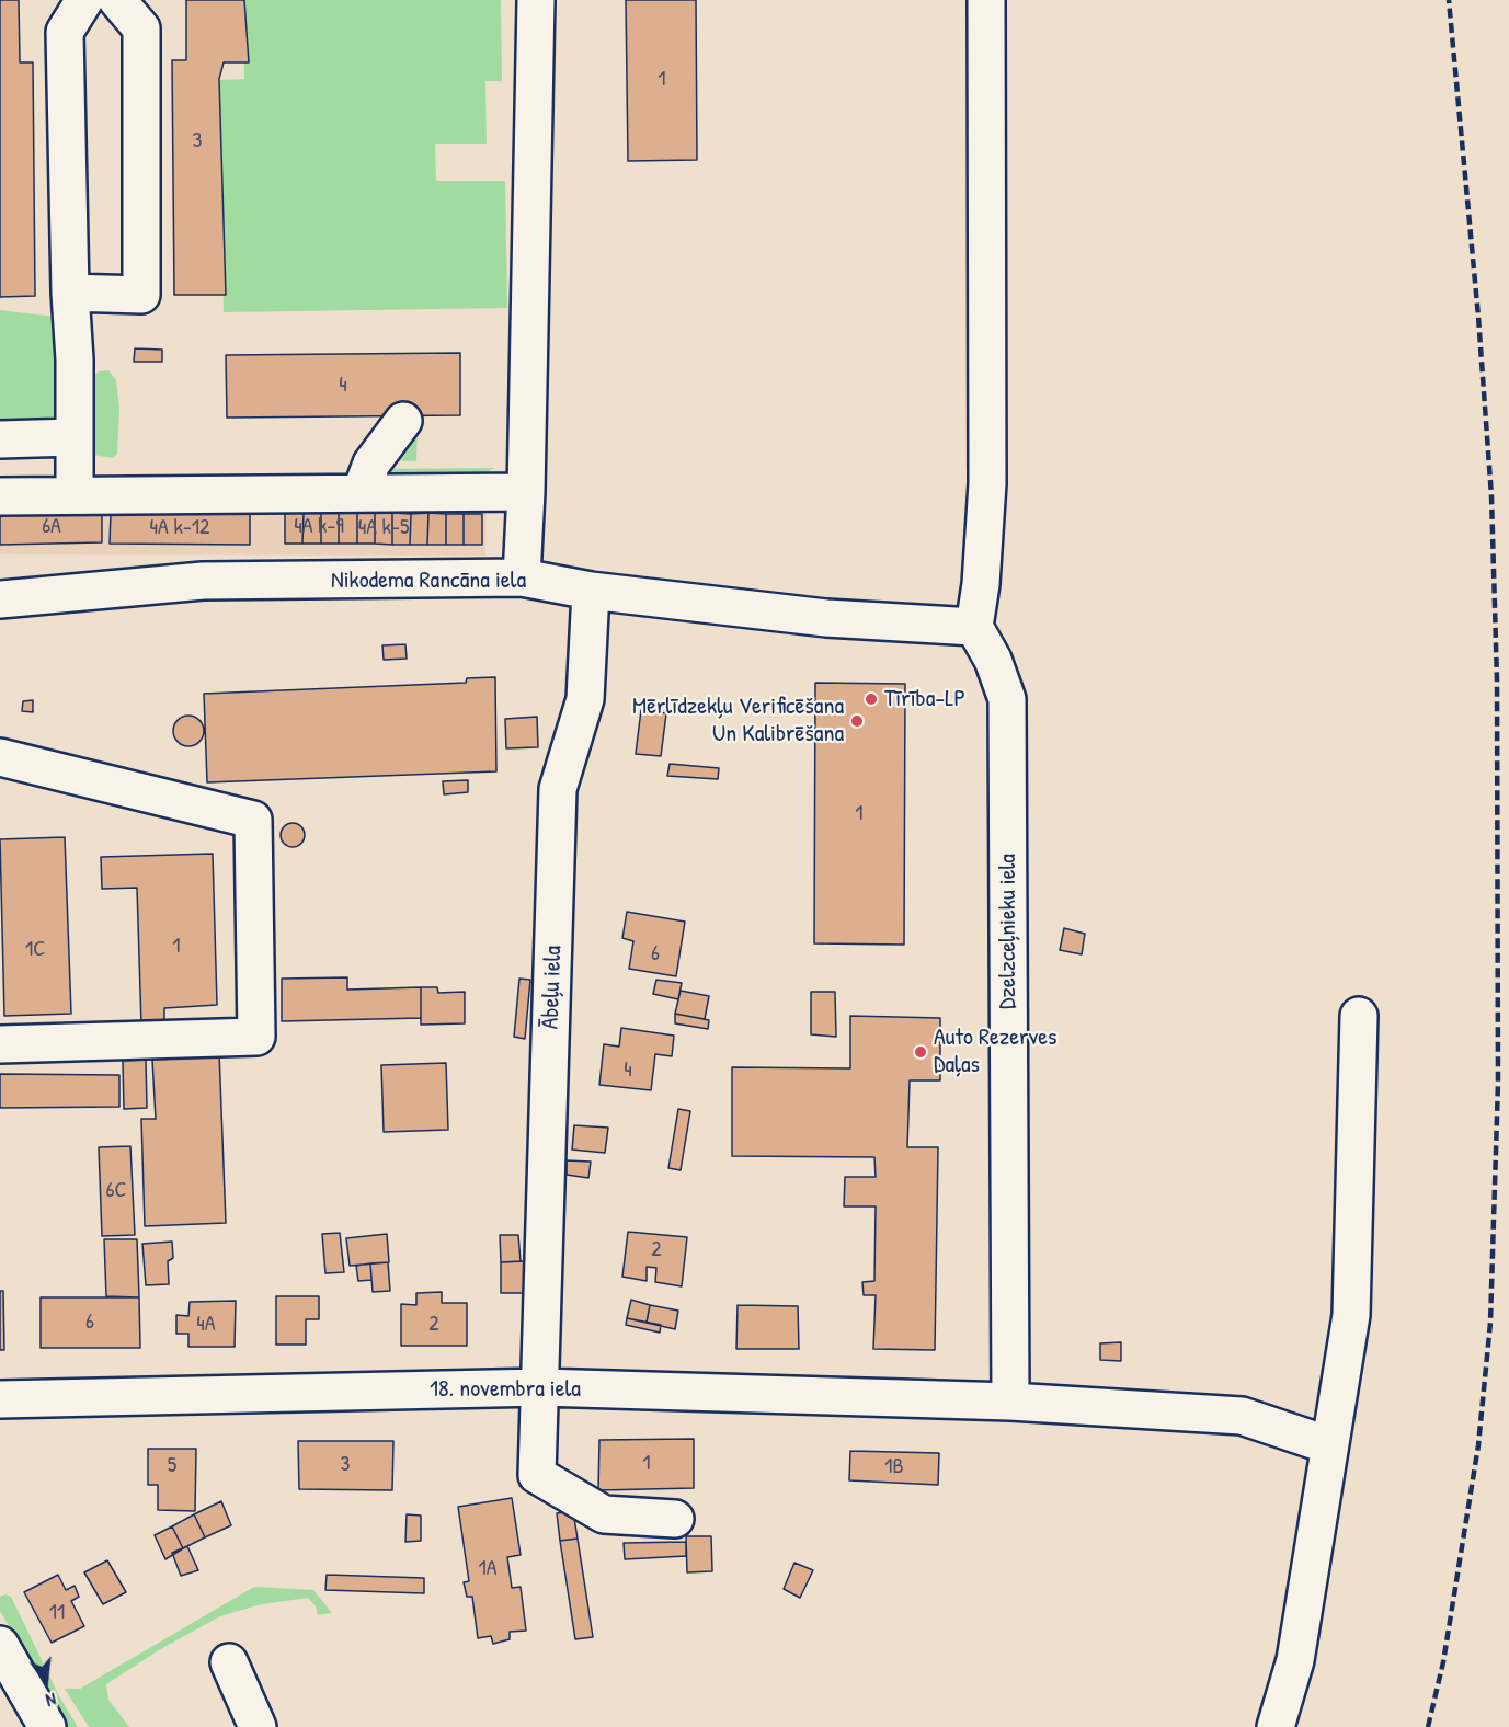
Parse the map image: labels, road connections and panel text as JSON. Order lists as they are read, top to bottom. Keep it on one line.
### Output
{"streets":{"street":["Nikodema Rancāna iela","Dzelzceļnieku iela","Ābeļu iela","18. novembra iela"]},"crossings":[["Nikodema Rancāna iela","Dzelzceļnieku iela"],["Nikodema Rancāna iela","Ābeļu iela"],["Dzelzceļnieku iela","18. novembra iela"],["Ābeļu iela","18. novembra iela"]],"places":["Tīrība-LP","Mērlīdzekļu Verificēšana Un Kalibrēšana","Auto Rezerves Daļas"],"house_numbers":["1","3","4","6A","4A k-9","4A k-12","4A k-5","1","1","1C","6","4","6C","2","6","4A","2","1","3","5","1B","1A","11"],"north":"bottom"}
